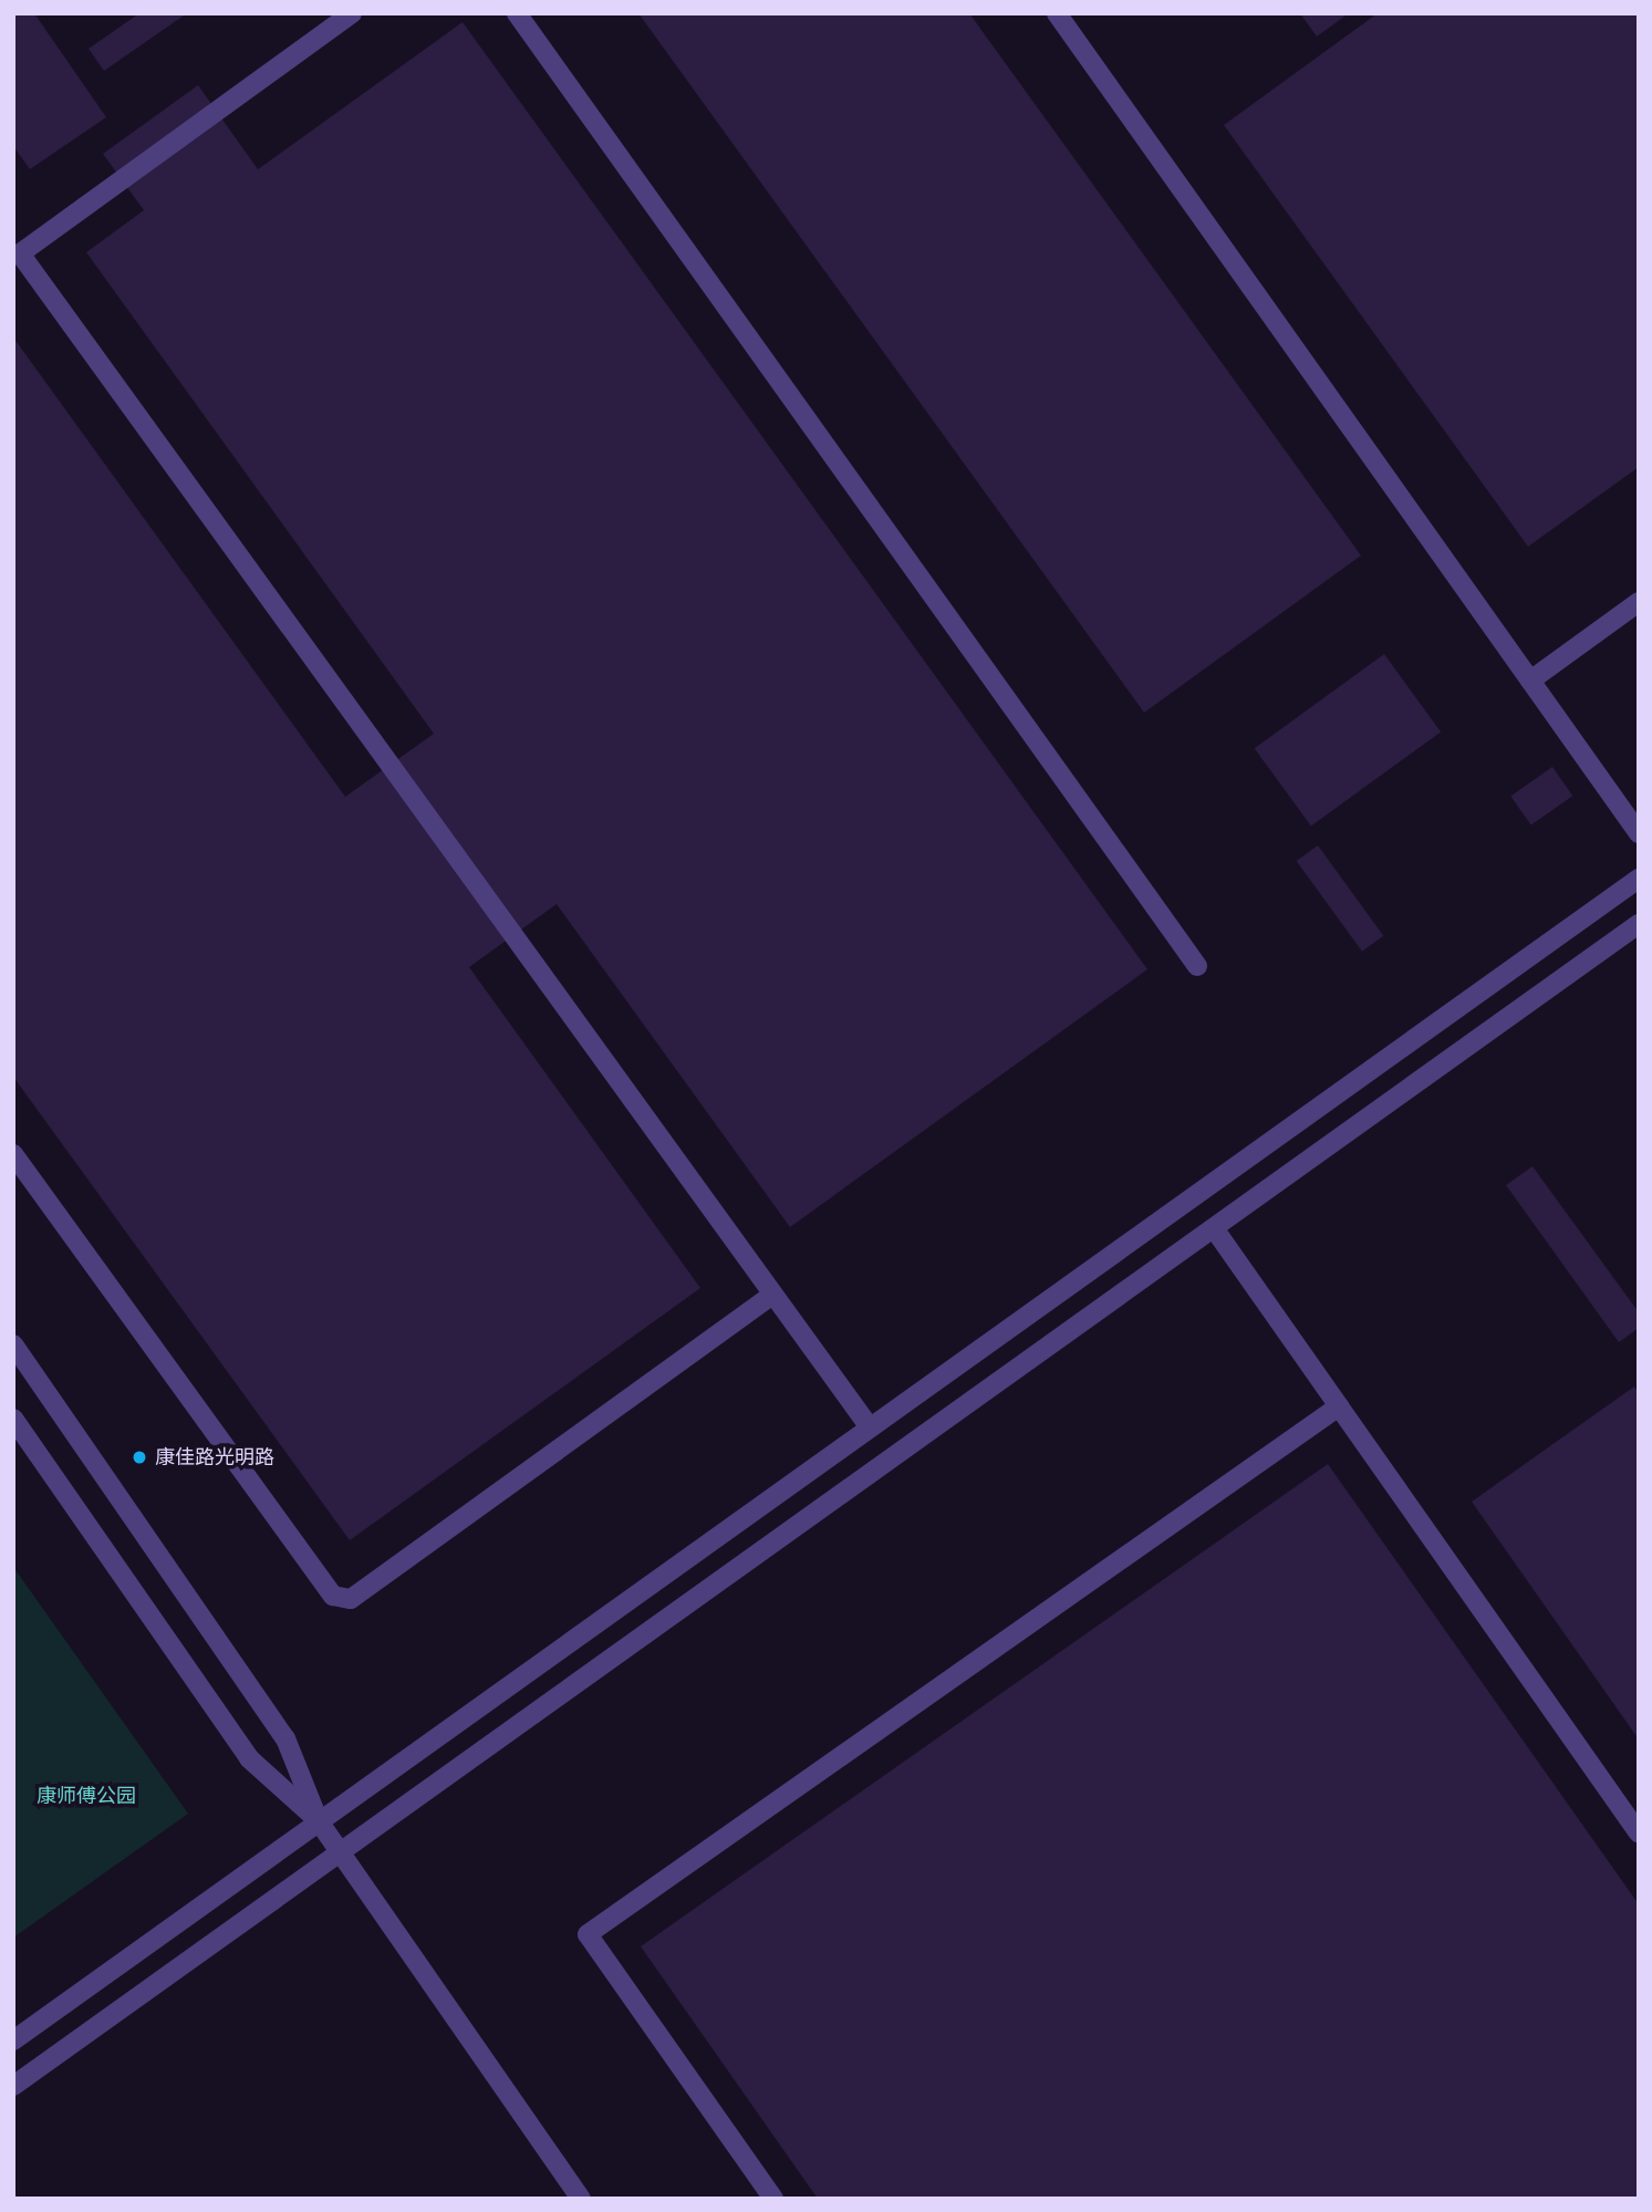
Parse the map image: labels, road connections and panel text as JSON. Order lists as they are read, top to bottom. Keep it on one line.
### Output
{"parks":["康师傅公园"],"places":["康佳路光明路"]}
